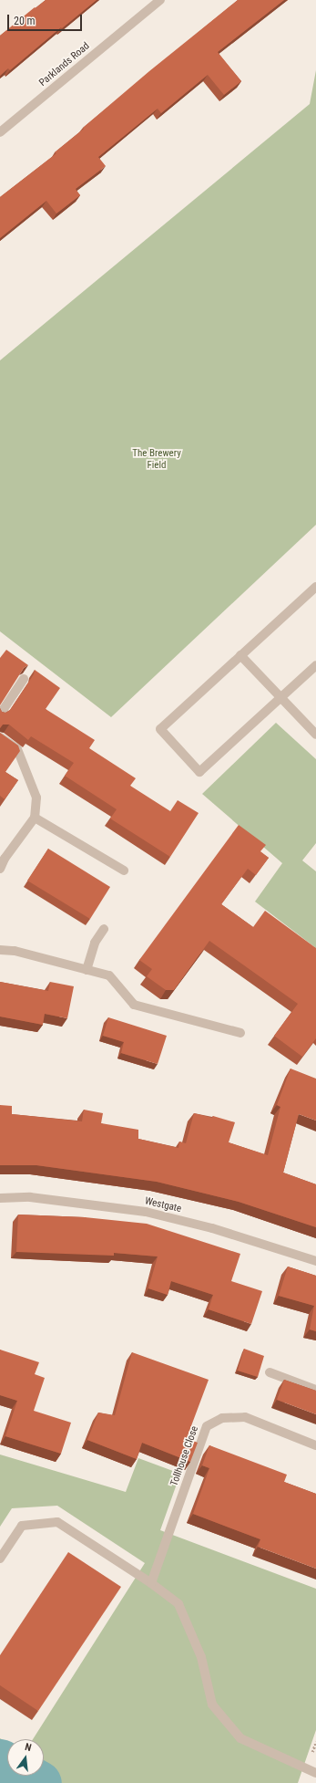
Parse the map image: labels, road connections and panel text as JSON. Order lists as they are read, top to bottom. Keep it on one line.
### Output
{"streets":{"street":["Parklands Road","Westgate","Tollhouse Close"]},"parks":["The Brewery Field"],"scale_bar":"20 m","north":"top"}
